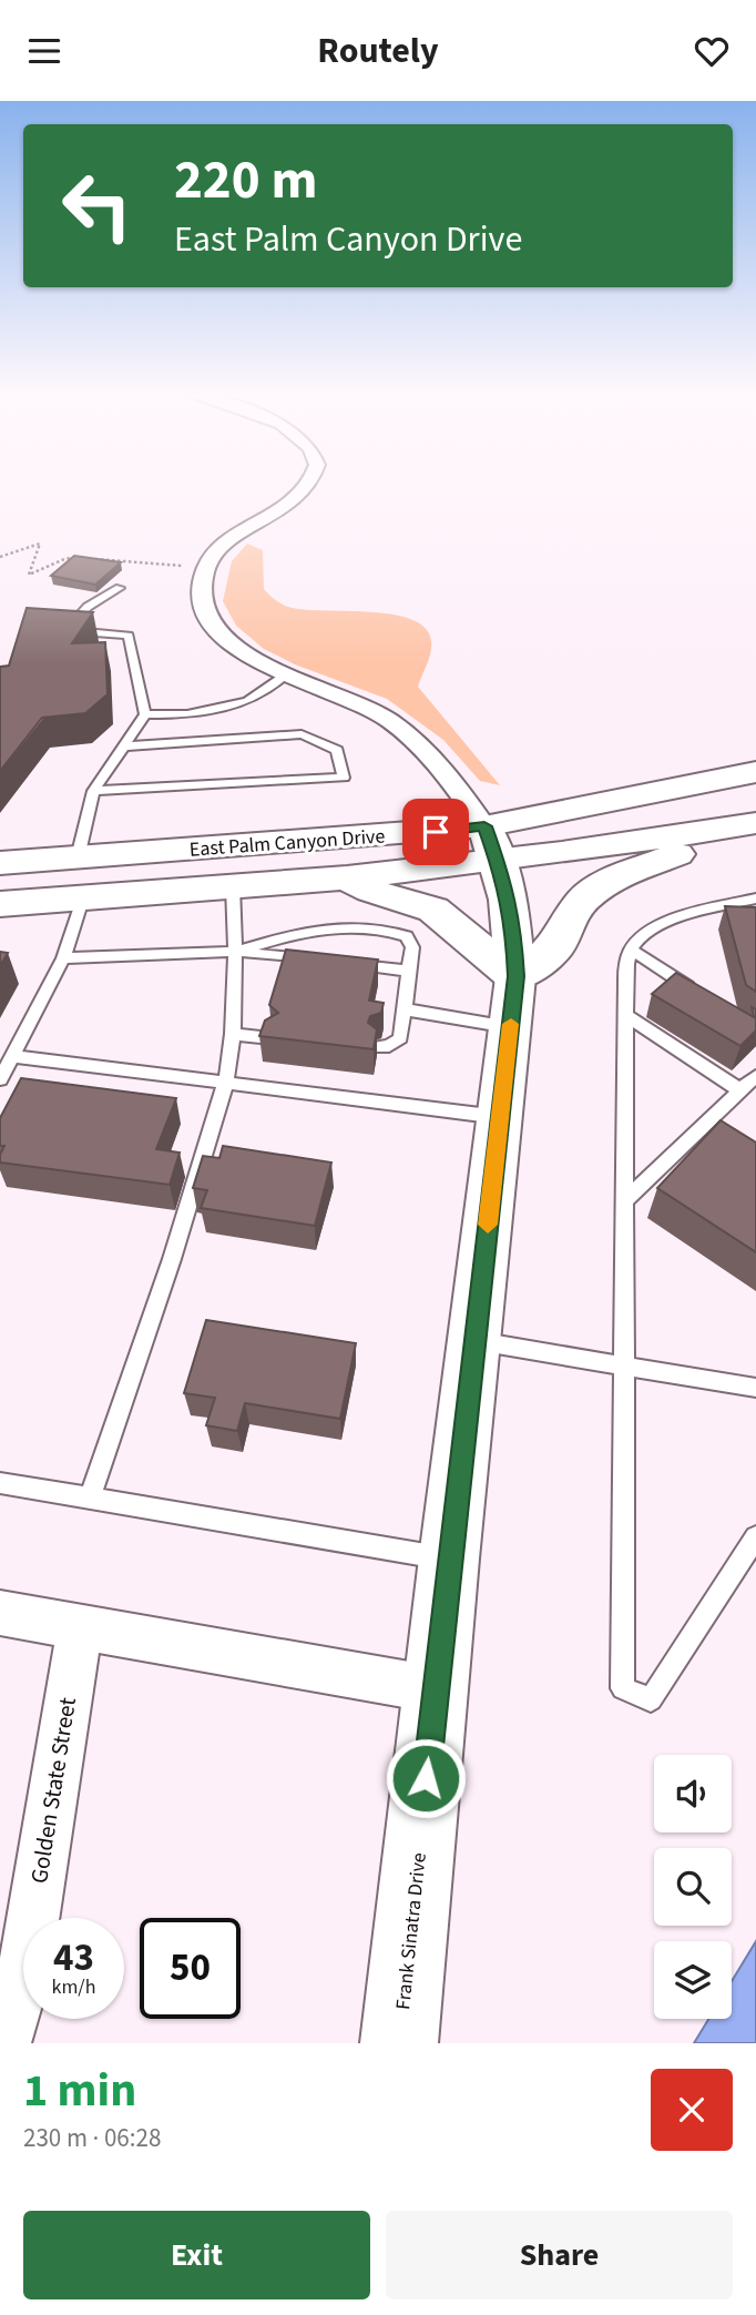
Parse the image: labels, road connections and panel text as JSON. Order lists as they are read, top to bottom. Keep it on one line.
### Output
{"streets":{"main road":["East Palm Canyon Drive","Frank Sinatra Drive"],"street":["Golden State Street"]},"crossings":[["East Palm Canyon Drive","Frank Sinatra Drive"]],"page":{"header":"Routely","turn":["220 m","East Palm Canyon Drive"],"speed":"43 km/h","limit":"50","heading":["1 min","230 m · 06:28"],"buttons":["Exit","Share"]}}
